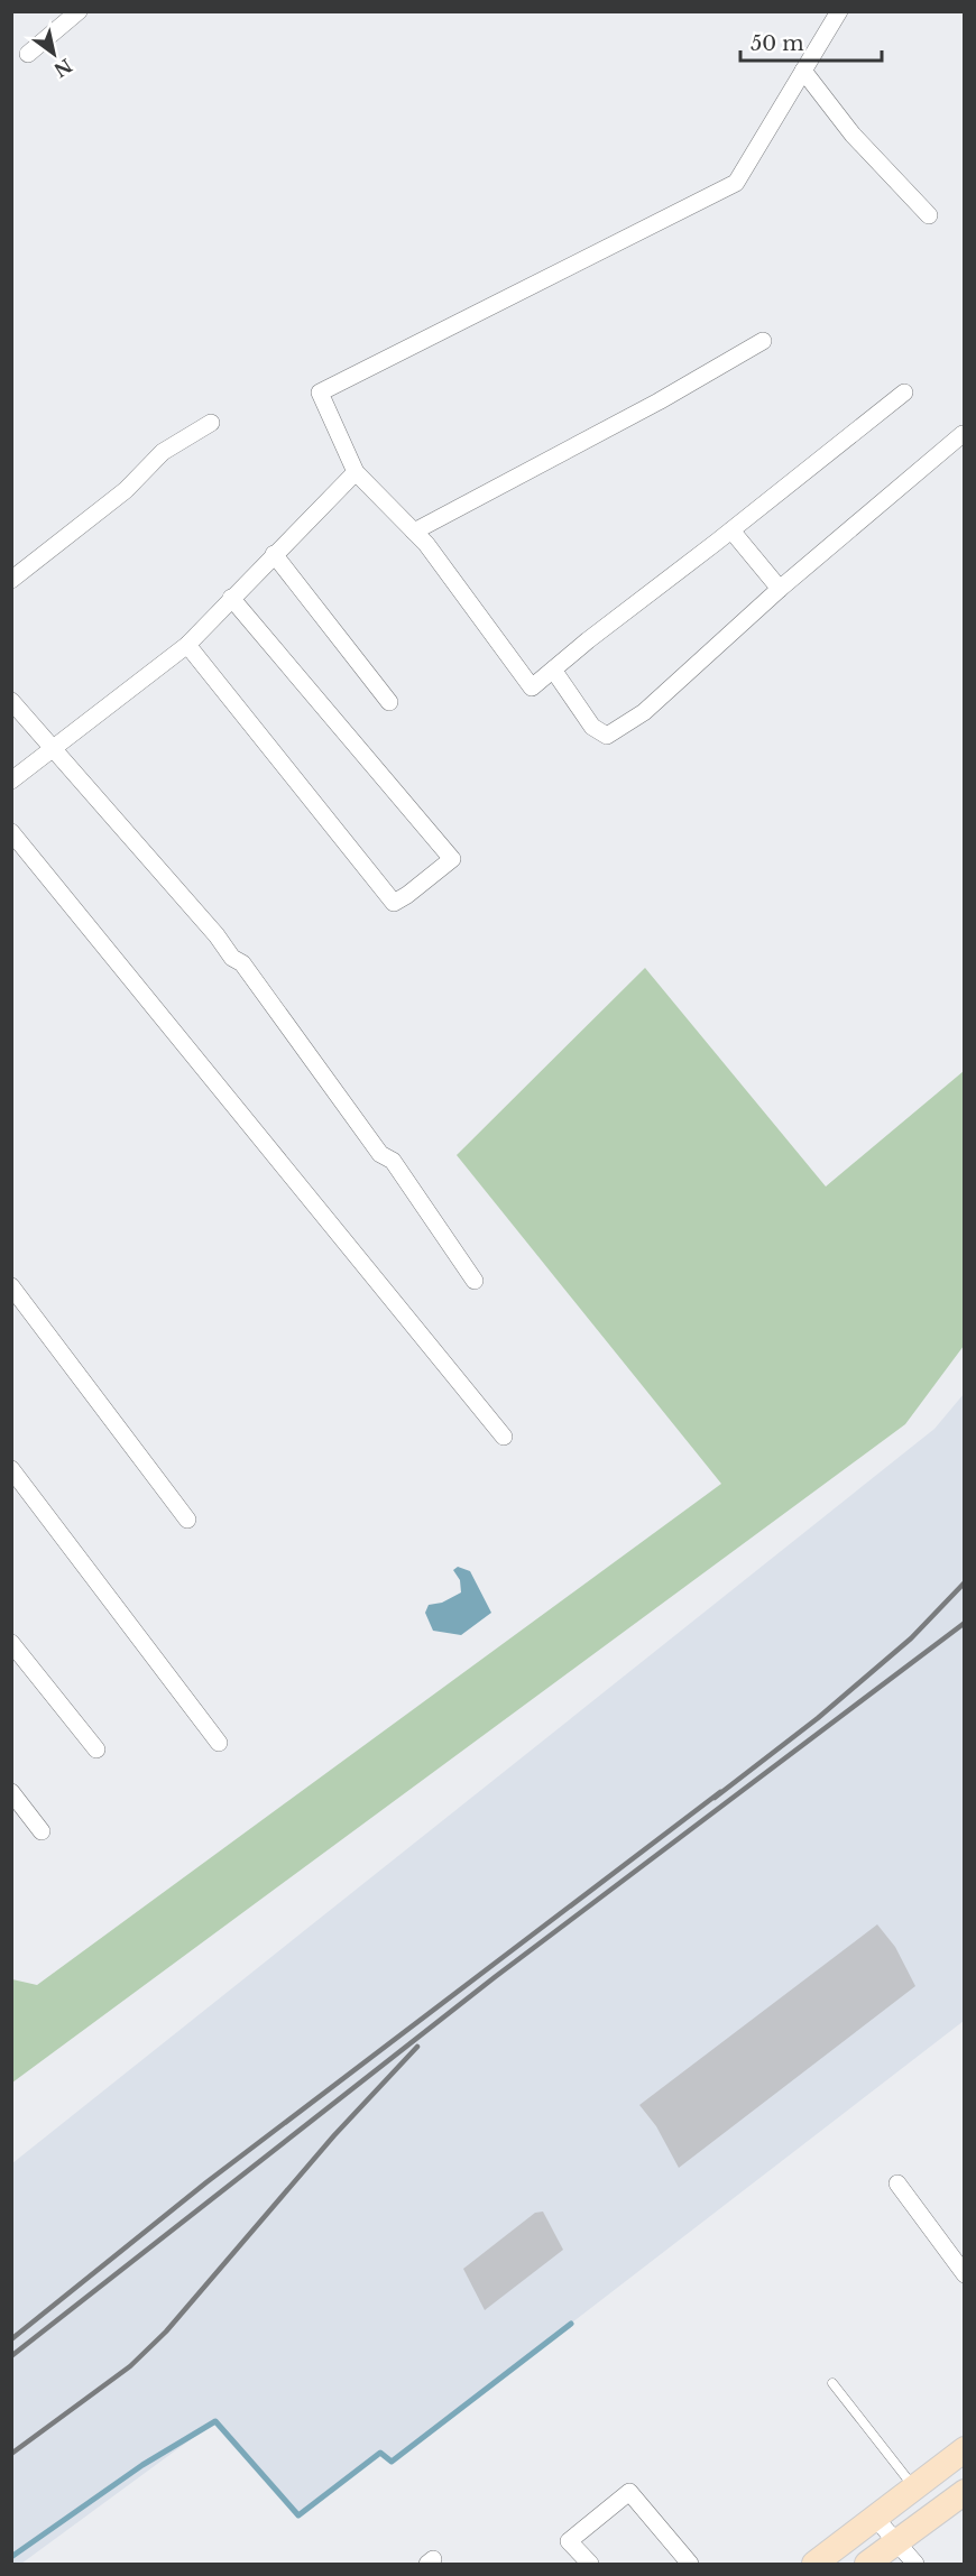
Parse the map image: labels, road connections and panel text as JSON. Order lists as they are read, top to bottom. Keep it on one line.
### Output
{"scale_bar":"50 m","north":"bottom right"}
